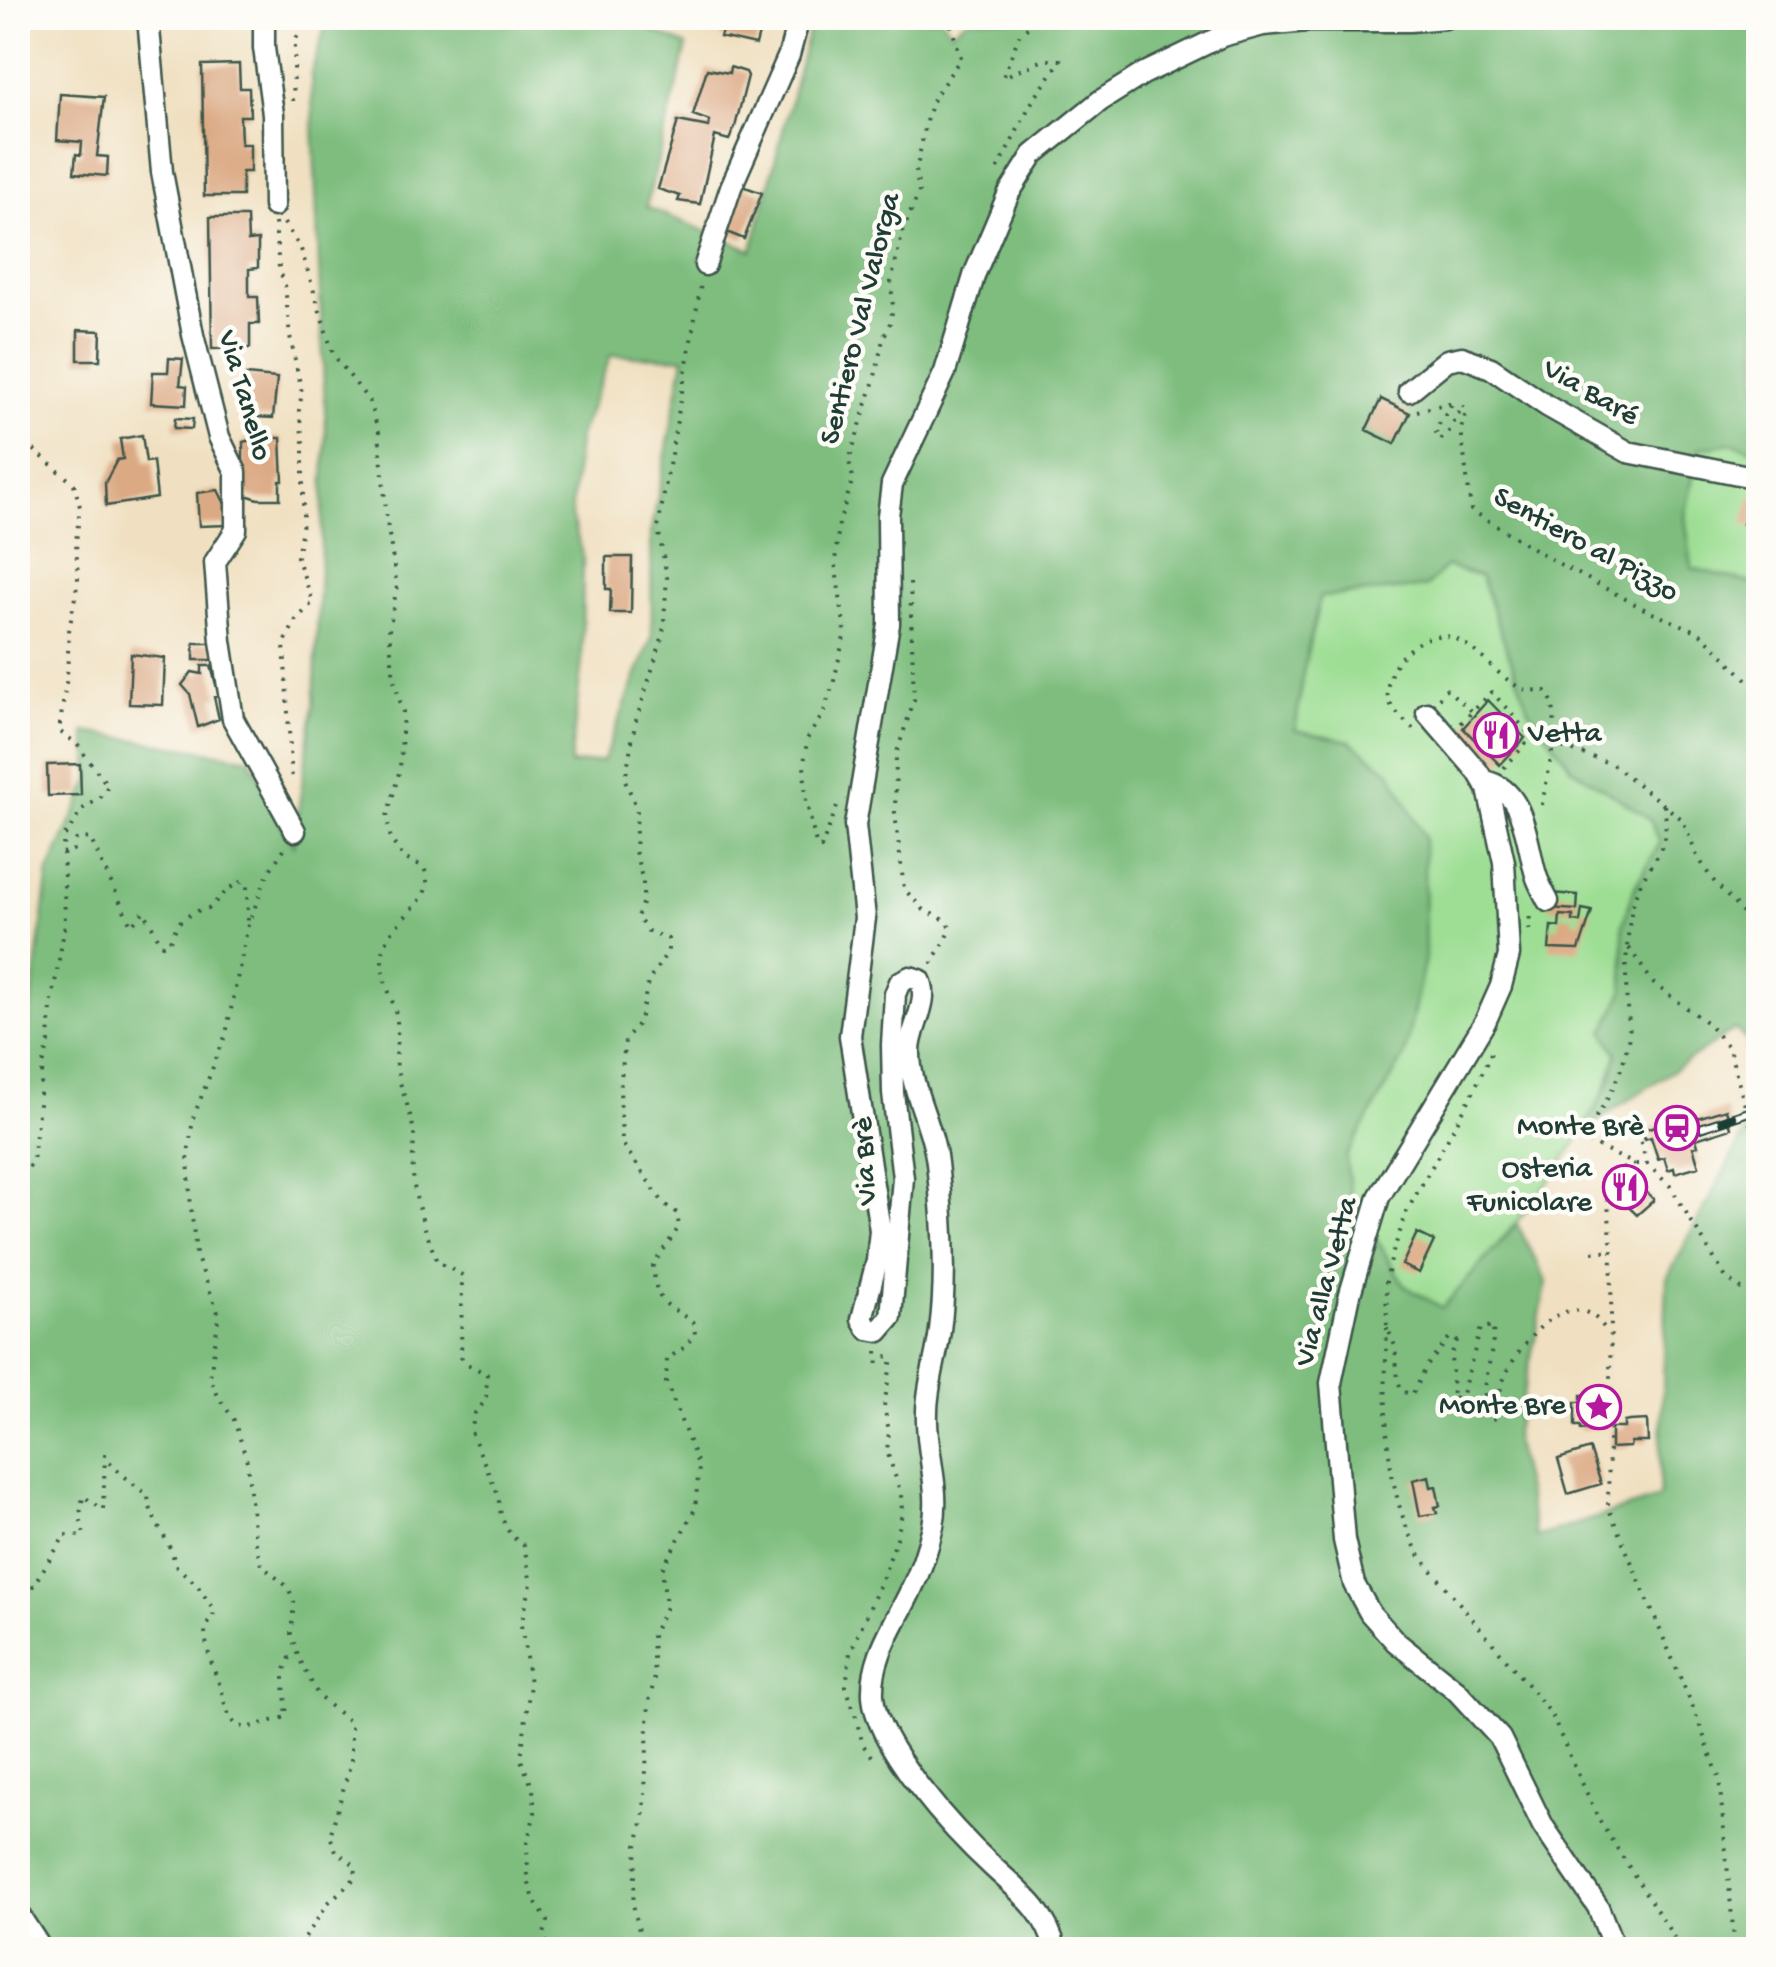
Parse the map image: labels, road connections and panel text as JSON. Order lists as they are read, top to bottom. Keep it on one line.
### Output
{"streets":{"street":["Via Baré","Via Tanello","Via Brè","Via alla Vetta"],"path":["Sentiero Val Valorga","Sentiero al Pizzo"]},"crossings":[["Sentiero Val Valorga","Via Brè"],["Via Baré","Sentiero al Pizzo"]],"places":{"restaurant":["Vetta","Osteria Funicolare"],"station":["Monte Brè"],"place":["Monte Bre"]}}
